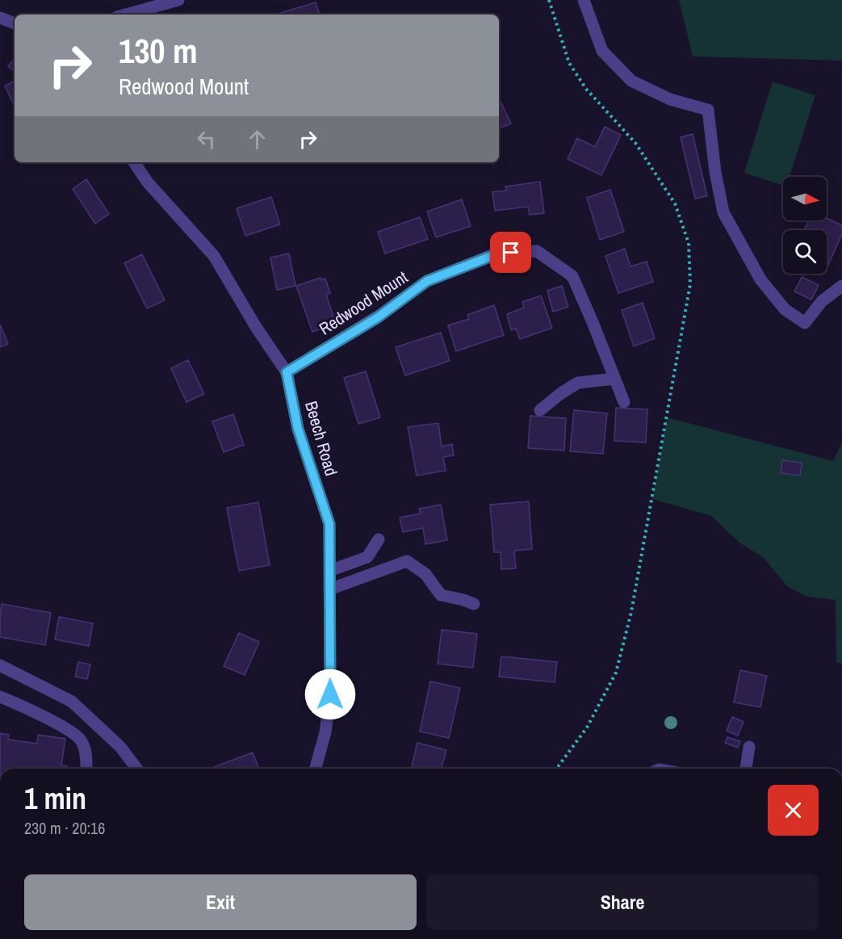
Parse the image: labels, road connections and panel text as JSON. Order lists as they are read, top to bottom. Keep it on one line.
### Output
{"streets":{"street":["Redwood Mount","Beech Road"]},"crossings":[["Redwood Mount","Beech Road"]],"north":"right","page":{"turn":["130 m","Redwood Mount"],"heading":["1 min","230 m · 20:16"],"buttons":["Exit","Share"]}}
